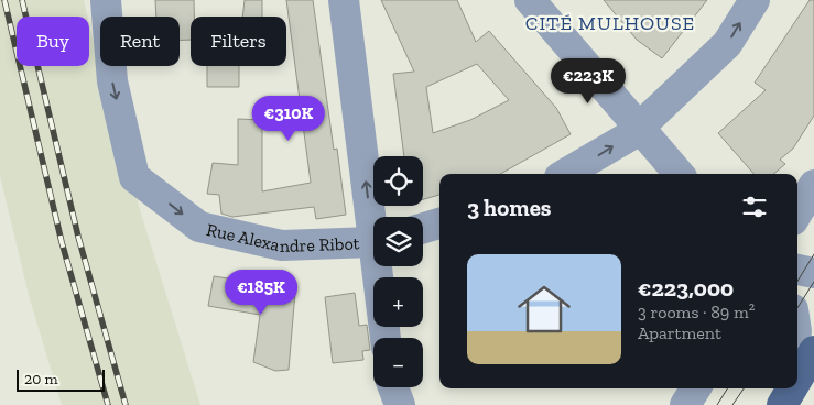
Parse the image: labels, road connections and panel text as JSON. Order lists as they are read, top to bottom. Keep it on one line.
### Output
{"streets":{"street":["Rue Alexandre Ribot"]},"one_way":["Rue Alexandre Ribot"],"districts":["CITÉ MULHOUSE"],"scale_bar":"20 m","page":{"chip":["Buy","Rent","Filters"],"price":["€223K","€310K","€185K"],"map_buttons":["+","−"],"heading":"3 homes","list":[{"name":"€223,000","note":"3 rooms · 89 m² · Apartment"}],"scale":"20 m"}}
